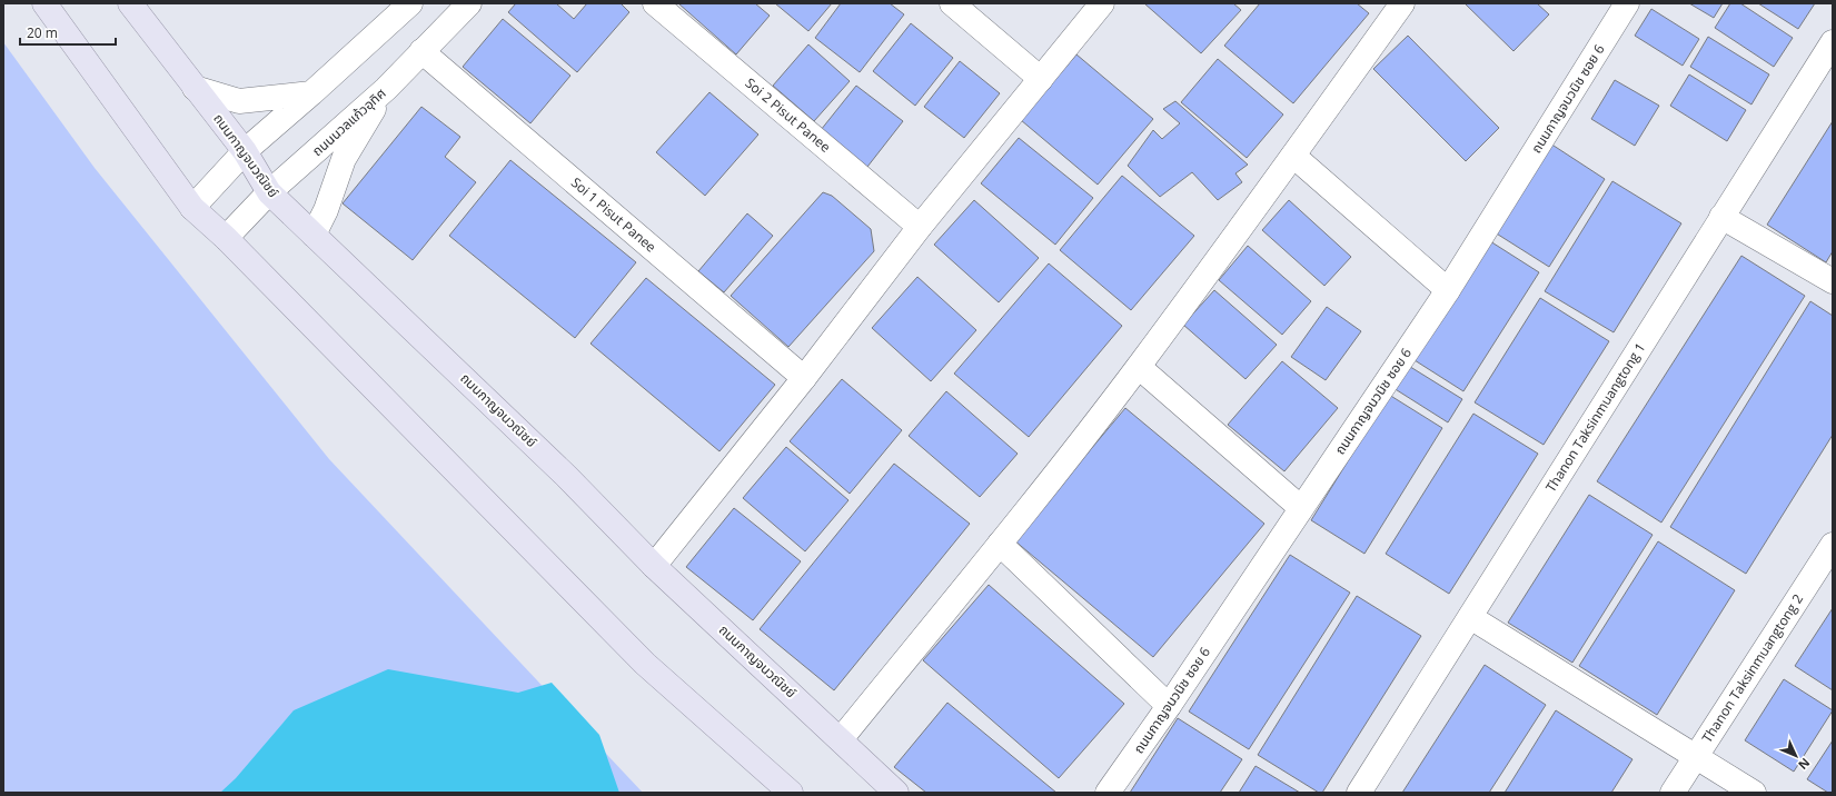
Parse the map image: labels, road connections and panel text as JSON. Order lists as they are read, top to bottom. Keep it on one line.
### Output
{"streets":{"main road":["ถนนกาญจนวณิชย์"],"street":["ถนนกาญจนวนิช ซอย 6","Soi 2 Pisut Panee","ถนนนวลแก้วอุทิศ","Soi 1 Pisut Panee","Thanon Taksinmuangtong 1","Thanon Taksinmuangtong 2"]},"crossings":[["ถนนนวลแก้วอุทิศ","ถนนกาญจนวณิชย์"],["ถนนนวลแก้วอุทิศ","Soi 1 Pisut Panee"]],"scale_bar":"20 m","north":"bottom right"}
